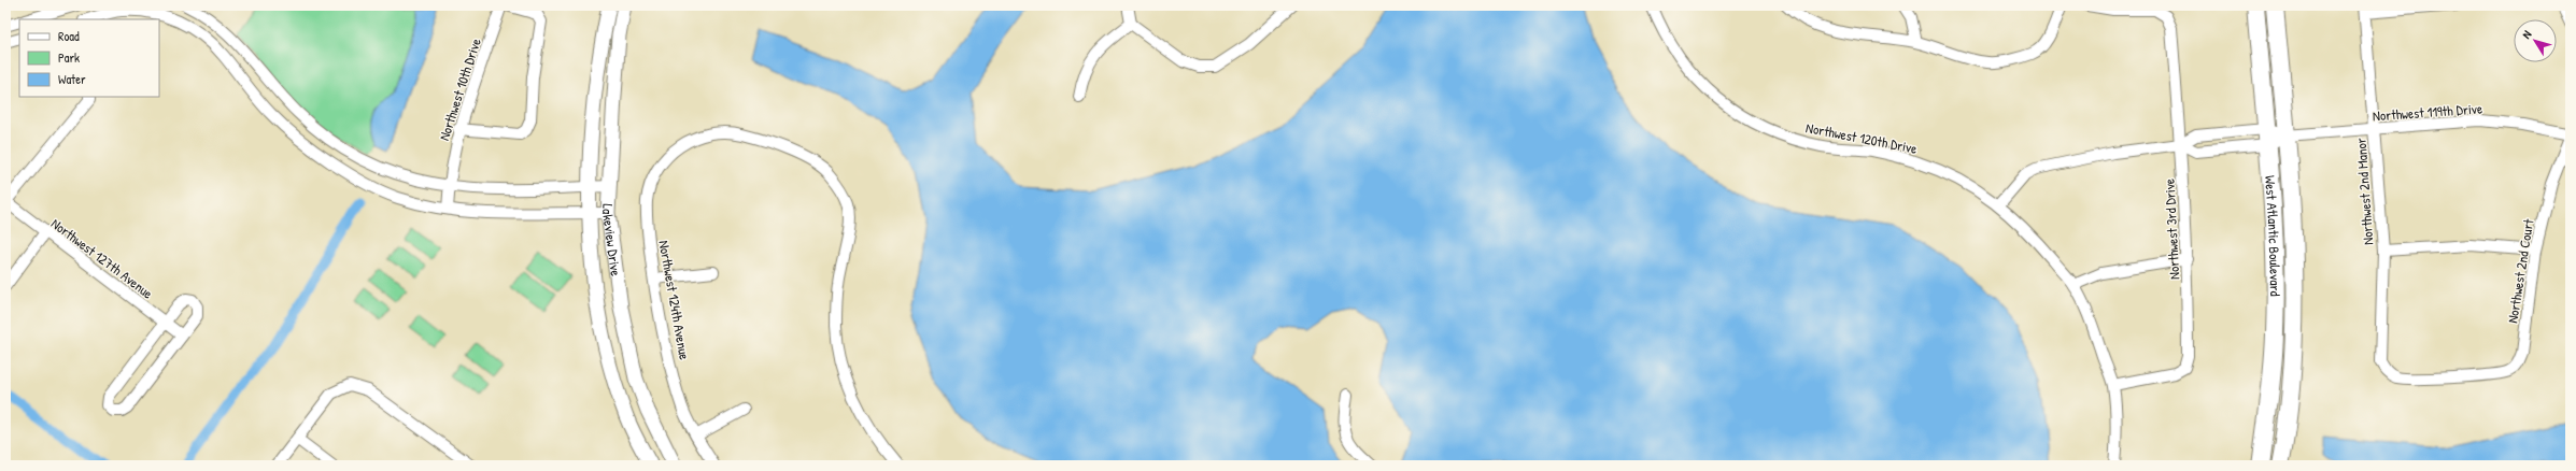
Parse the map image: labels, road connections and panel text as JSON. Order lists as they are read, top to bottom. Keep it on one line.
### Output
{"streets":{"main road":["West Atlantic Boulevard"],"street":["Northwest 10th Drive","Northwest 119th Drive","Northwest 120th Drive","Northwest 2nd Manor","Northwest 3rd Drive","Lakeview Drive","Northwest 127th Avenue","Northwest 2nd Court","Northwest 124th Avenue"]},"crossings":[["Northwest 119th Drive","Northwest 120th Drive"],["Northwest 119th Drive","Northwest 2nd Manor"],["Northwest 119th Drive","Northwest 3rd Drive"],["Northwest 119th Drive","West Atlantic Boulevard"],["Northwest 119th Drive","Northwest 2nd Court"],["Northwest 120th Drive","Northwest 3rd Drive"],["Northwest 2nd Manor","Northwest 2nd Court"]],"legend":["Road","Park","Water"],"north":"top left"}
